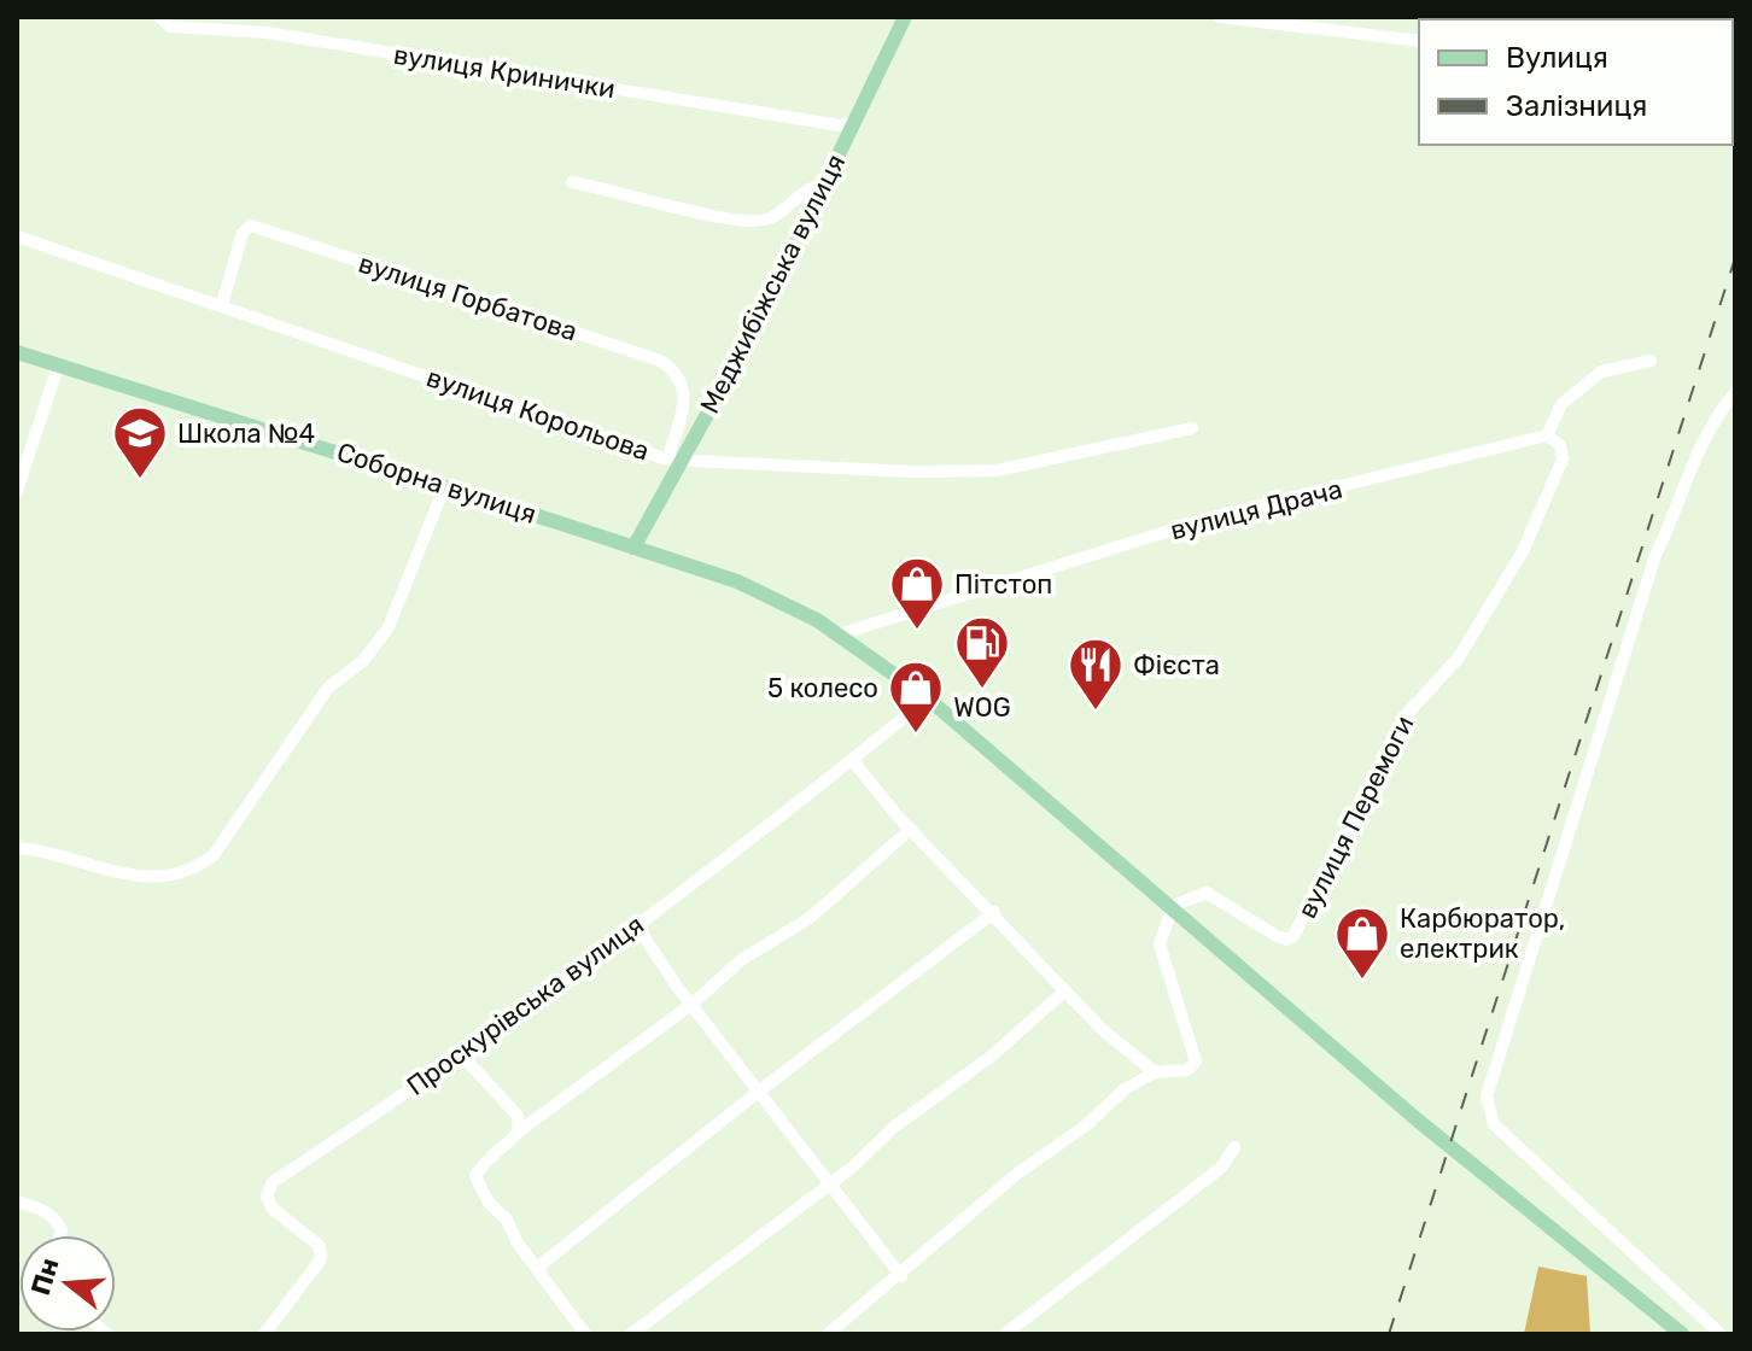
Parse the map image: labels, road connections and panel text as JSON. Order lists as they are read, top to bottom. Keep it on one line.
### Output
{"streets":{"main road":["Меджибіжська вулиця","Соборна вулиця"],"street":["вулиця Кринички","вулиця Горбатова","вулиця Корольова","вулиця Драча","вулиця Перемоги","Проскурівська вулиця"]},"crossings":[["вулиця Кринички","Меджибіжська вулиця"],["Меджибіжська вулиця","вулиця Горбатова"],["Меджибіжська вулиця","вулиця Корольова"],["Меджибіжська вулиця","Соборна вулиця"],["вулиця Горбатова","вулиця Корольова"],["Соборна вулиця","вулиця Драча"],["Соборна вулиця","вулиця Перемоги"],["Соборна вулиця","Проскурівська вулиця"],["вулиця Драча","вулиця Перемоги"]],"places":{"school or university":["Школа №4"],"shop":["Пітстоп","5 колесо","Карбюратор, електрик"],"fuel station":["WOG"],"restaurant":["Фієста"]},"legend":["Вулиця","Залізниця"],"north":"left"}
